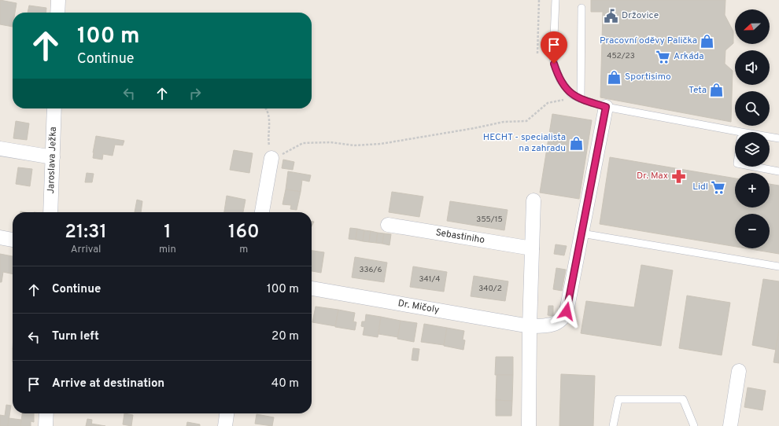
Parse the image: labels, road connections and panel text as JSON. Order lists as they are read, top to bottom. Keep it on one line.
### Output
{"streets":{"street":["Jaroslava Ježka","Sebastiniho","Dr. Mičoly"]},"places":{"public building":["Držovice"],"shop":["Pracovní oděvy Palička","Sportisimo","Teta","HECHT - specialista na zahradu"],"supermarket":["Arkáda","Lidl"],"pharmacy":["Dr. Max"]},"house_numbers":["452/23","355/15","336/6","341/4","340/2"],"north":"left","page":{"map_buttons":["+","−"],"turn":["100 m","Continue"],"eta":["21:31","Arrival","1","min","160","m"],"list":[{"name":"Continue","value":"100 m"},{"name":"Turn left","value":"20 m"},{"name":"Arrive at destination","value":"40 m"}]}}
